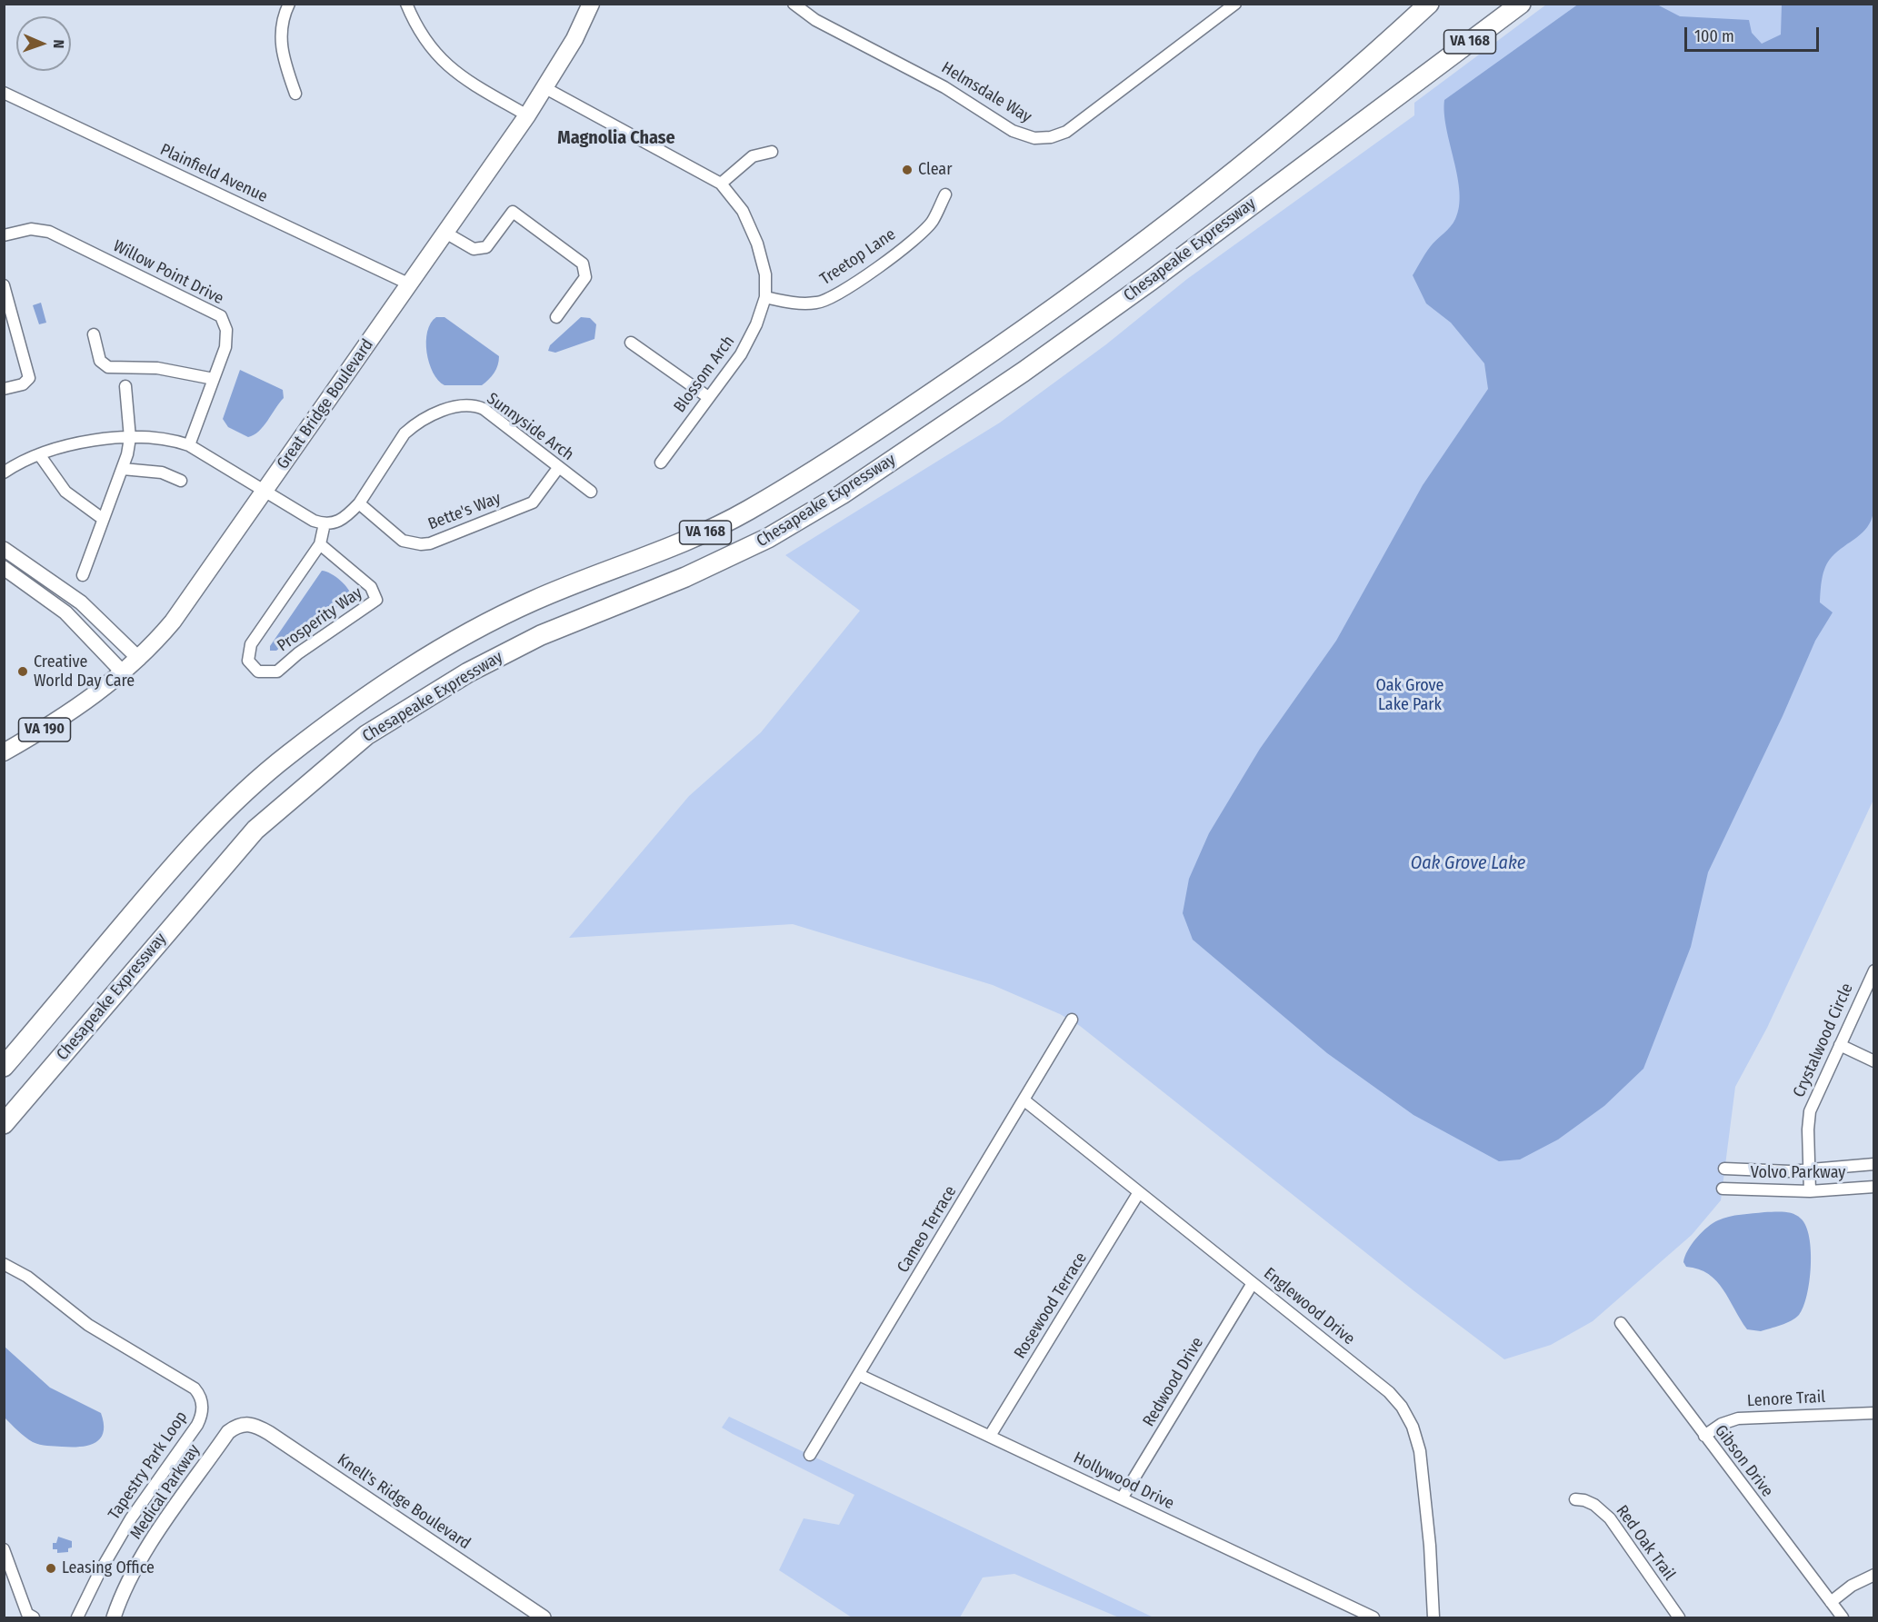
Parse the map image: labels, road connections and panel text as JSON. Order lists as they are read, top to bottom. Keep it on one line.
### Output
{"streets":{"highway":["VA 168","Chesapeake Expressway"],"main road":["Great Bridge Boulevard","VA 190"],"street":["Helmsdale Way","Plainfield Avenue","Treetop Lane","Willow Point Drive","Blossom Arch","Sunnyside Arch","Bette's Way","Prosperity Way","Crystalwood Circle","Volvo Parkway","Cameo Terrace","Rosewood Terrace","Englewood Drive","Redwood Drive","Lenore Trail","Gibson Drive","Tapestry Park Loop","Hollywood Drive","Medical Parkway","Knell's Ridge Boulevard","Red Oak Trail"]},"crossings":[["Plainfield Avenue","Great Bridge Boulevard"],["Treetop Lane","Blossom Arch"],["Blossom Arch","Great Bridge Boulevard"],["Sunnyside Arch","Bette's Way"],["Crystalwood Circle","Volvo Parkway"],["Cameo Terrace","Englewood Drive"],["Cameo Terrace","Hollywood Drive"],["Rosewood Terrace","Englewood Drive"],["Rosewood Terrace","Hollywood Drive"],["Englewood Drive","Redwood Drive"],["Redwood Drive","Hollywood Drive"],["Lenore Trail","Gibson Drive"],["Medical Parkway","Knell's Ridge Boulevard"]],"districts":["Magnolia Chase"],"water":["Oak Grove Lake"],"parks":["Oak Grove Lake Park"],"places":["Clear","Creative World Day Care","Leasing Office"],"scale_bar":"100 m","north":"right"}
